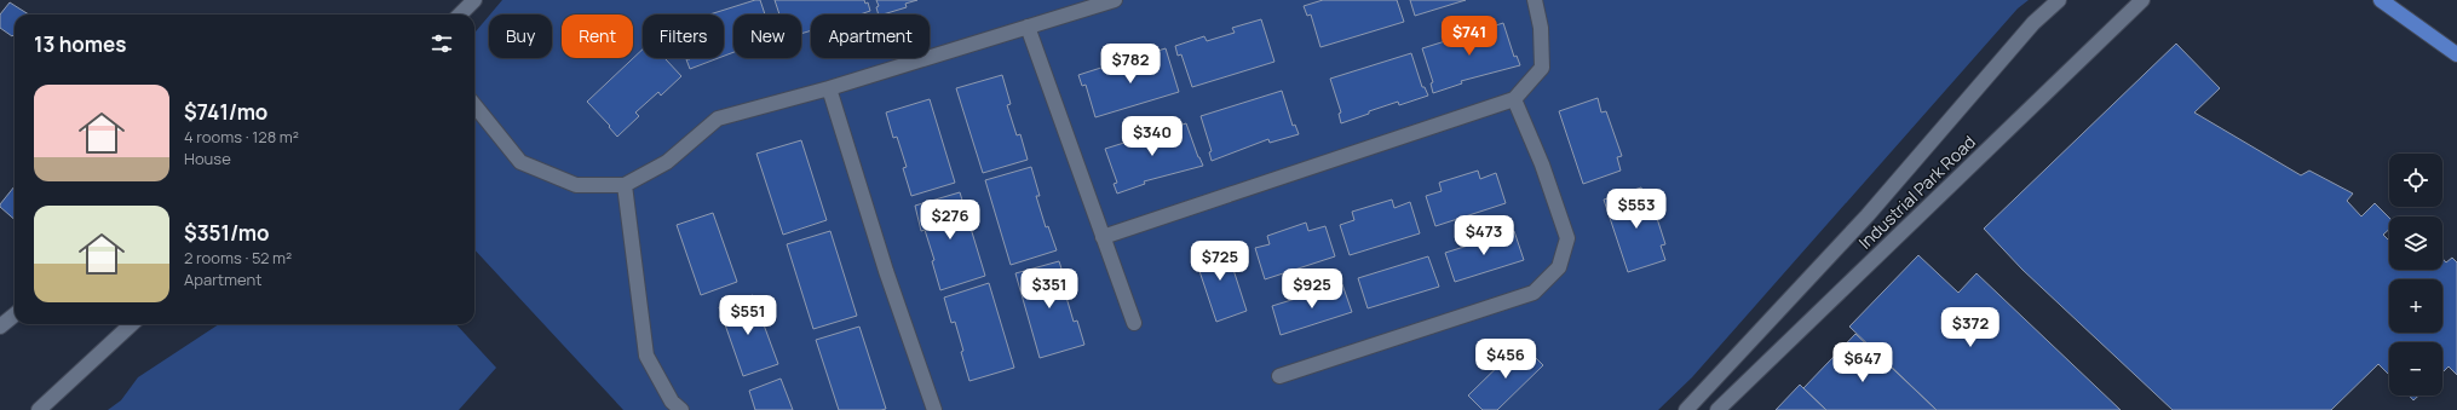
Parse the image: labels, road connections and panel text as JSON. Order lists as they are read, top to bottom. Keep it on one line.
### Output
{"streets":{"street":["Industrial Park Road"]},"page":{"chip":["Buy","Rent","Filters","New","Apartment"],"heading":"13 homes","price":["$741","$782","$340","$553","$276","$473","$725","$351","$925","$551","$372","$456","$647"],"list":[{"name":"$741/mo","note":"4 rooms · 128 m² · House"},{"name":"$351/mo","note":"2 rooms · 52 m² · Apartment"}],"map_buttons":["+","−"]}}
